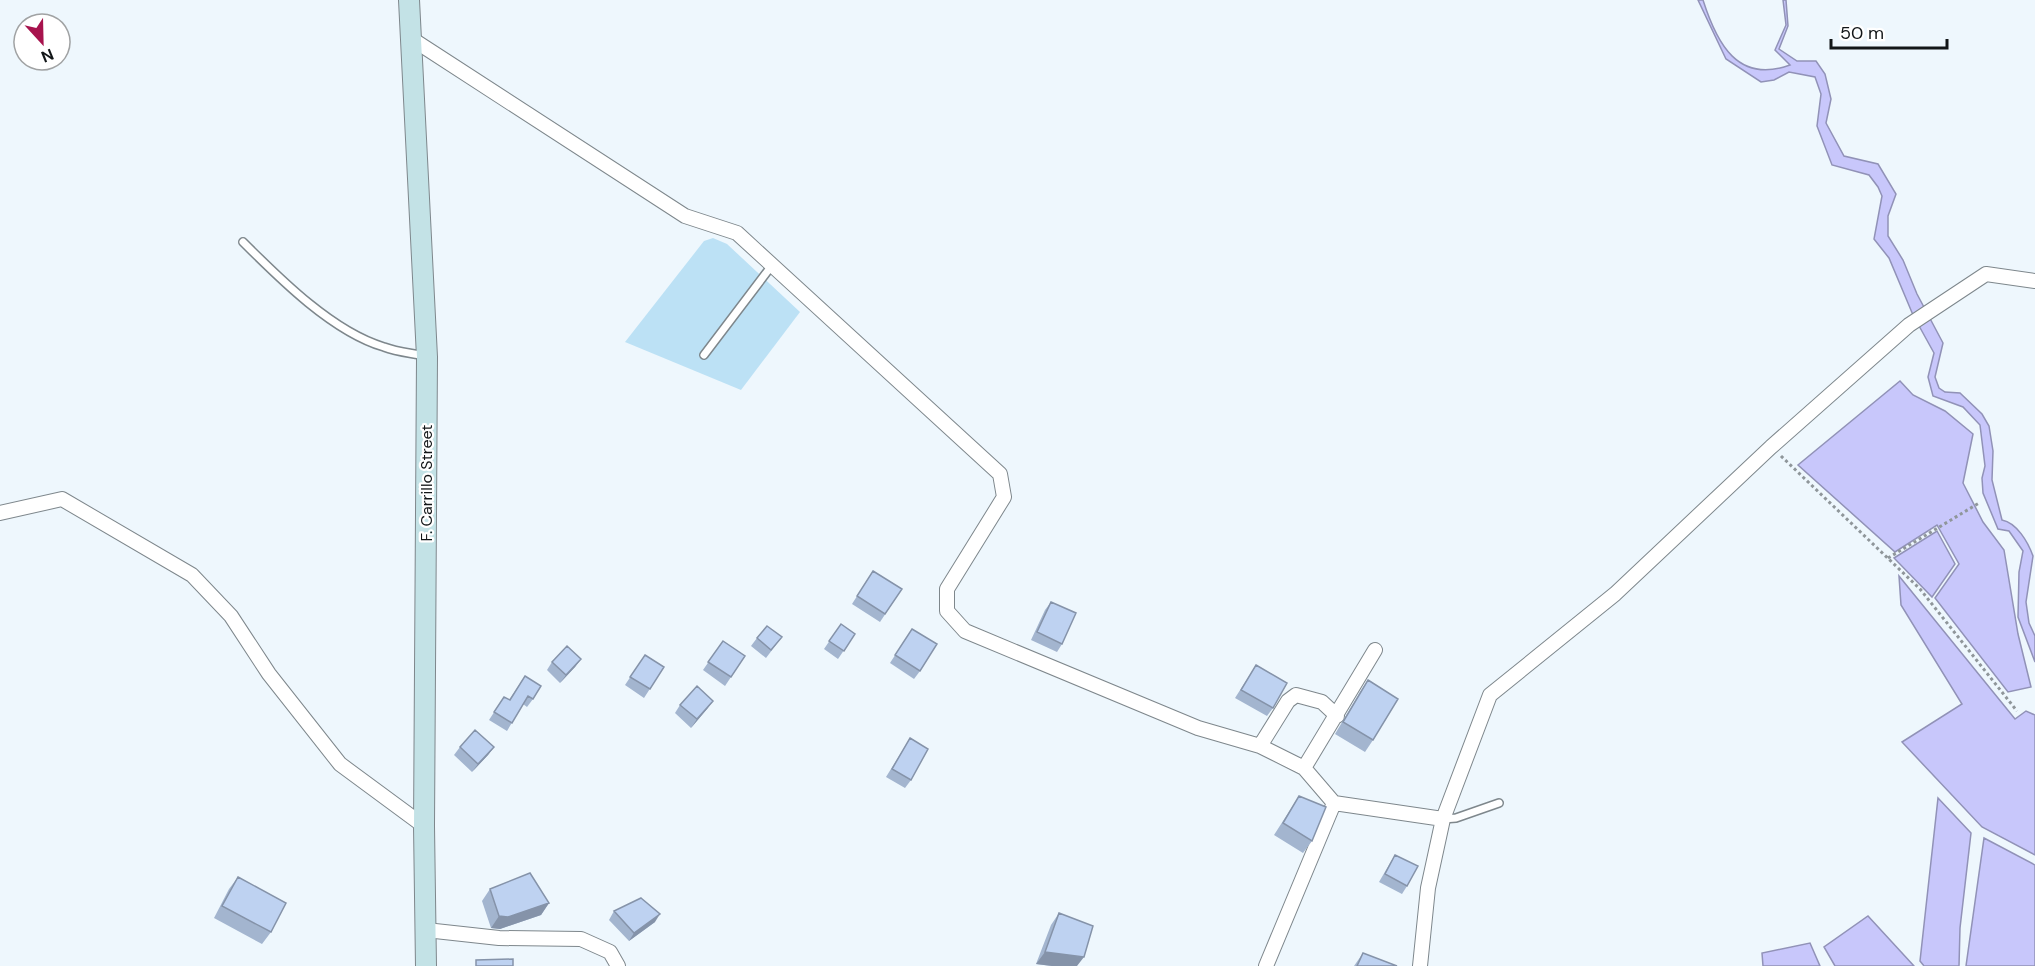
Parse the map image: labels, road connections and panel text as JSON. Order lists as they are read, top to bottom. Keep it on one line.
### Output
{"streets":{"street":["F. Carrillo Street"]},"scale_bar":"50 m","north":"bottom"}
